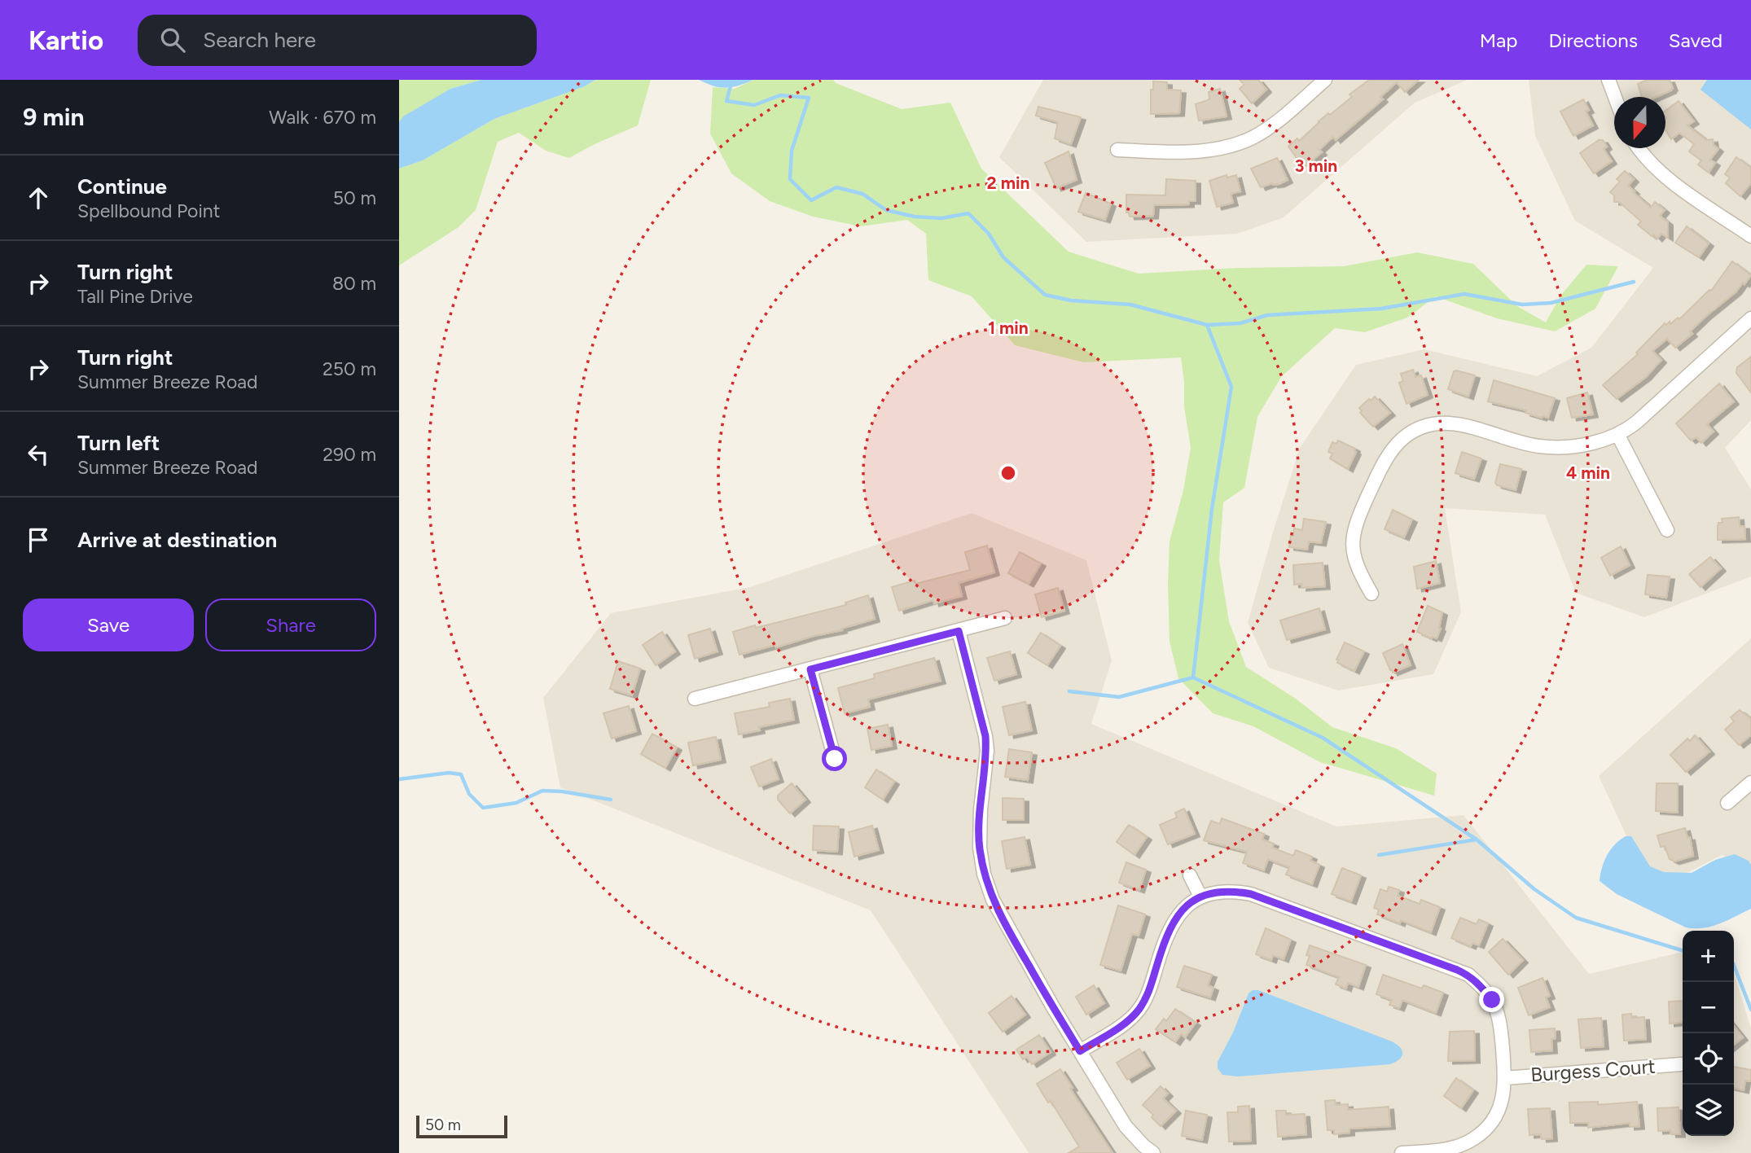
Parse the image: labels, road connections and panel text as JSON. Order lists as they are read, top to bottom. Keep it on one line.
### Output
{"streets":{"street":["Burgess Court"]},"scale_bar":"50 m","north":"bottom","page":{"header":"Kartio","search":"Search here","nav":["Map","Directions","Saved"],"heading":["9 min","Walk · 670 m"],"list":[["Continue","Spellbound Point","50 m"],["Turn right","Tall Pine Drive","80 m"],["Turn right","Summer Breeze Road","250 m"],["Turn left","Summer Breeze Road","290 m"],"Arrive at destination"],"buttons":["Save","Share"],"map_buttons":["+","−"],"scale":"50 m"},"rings":["3 min","2 min","1 min","4 min"]}
